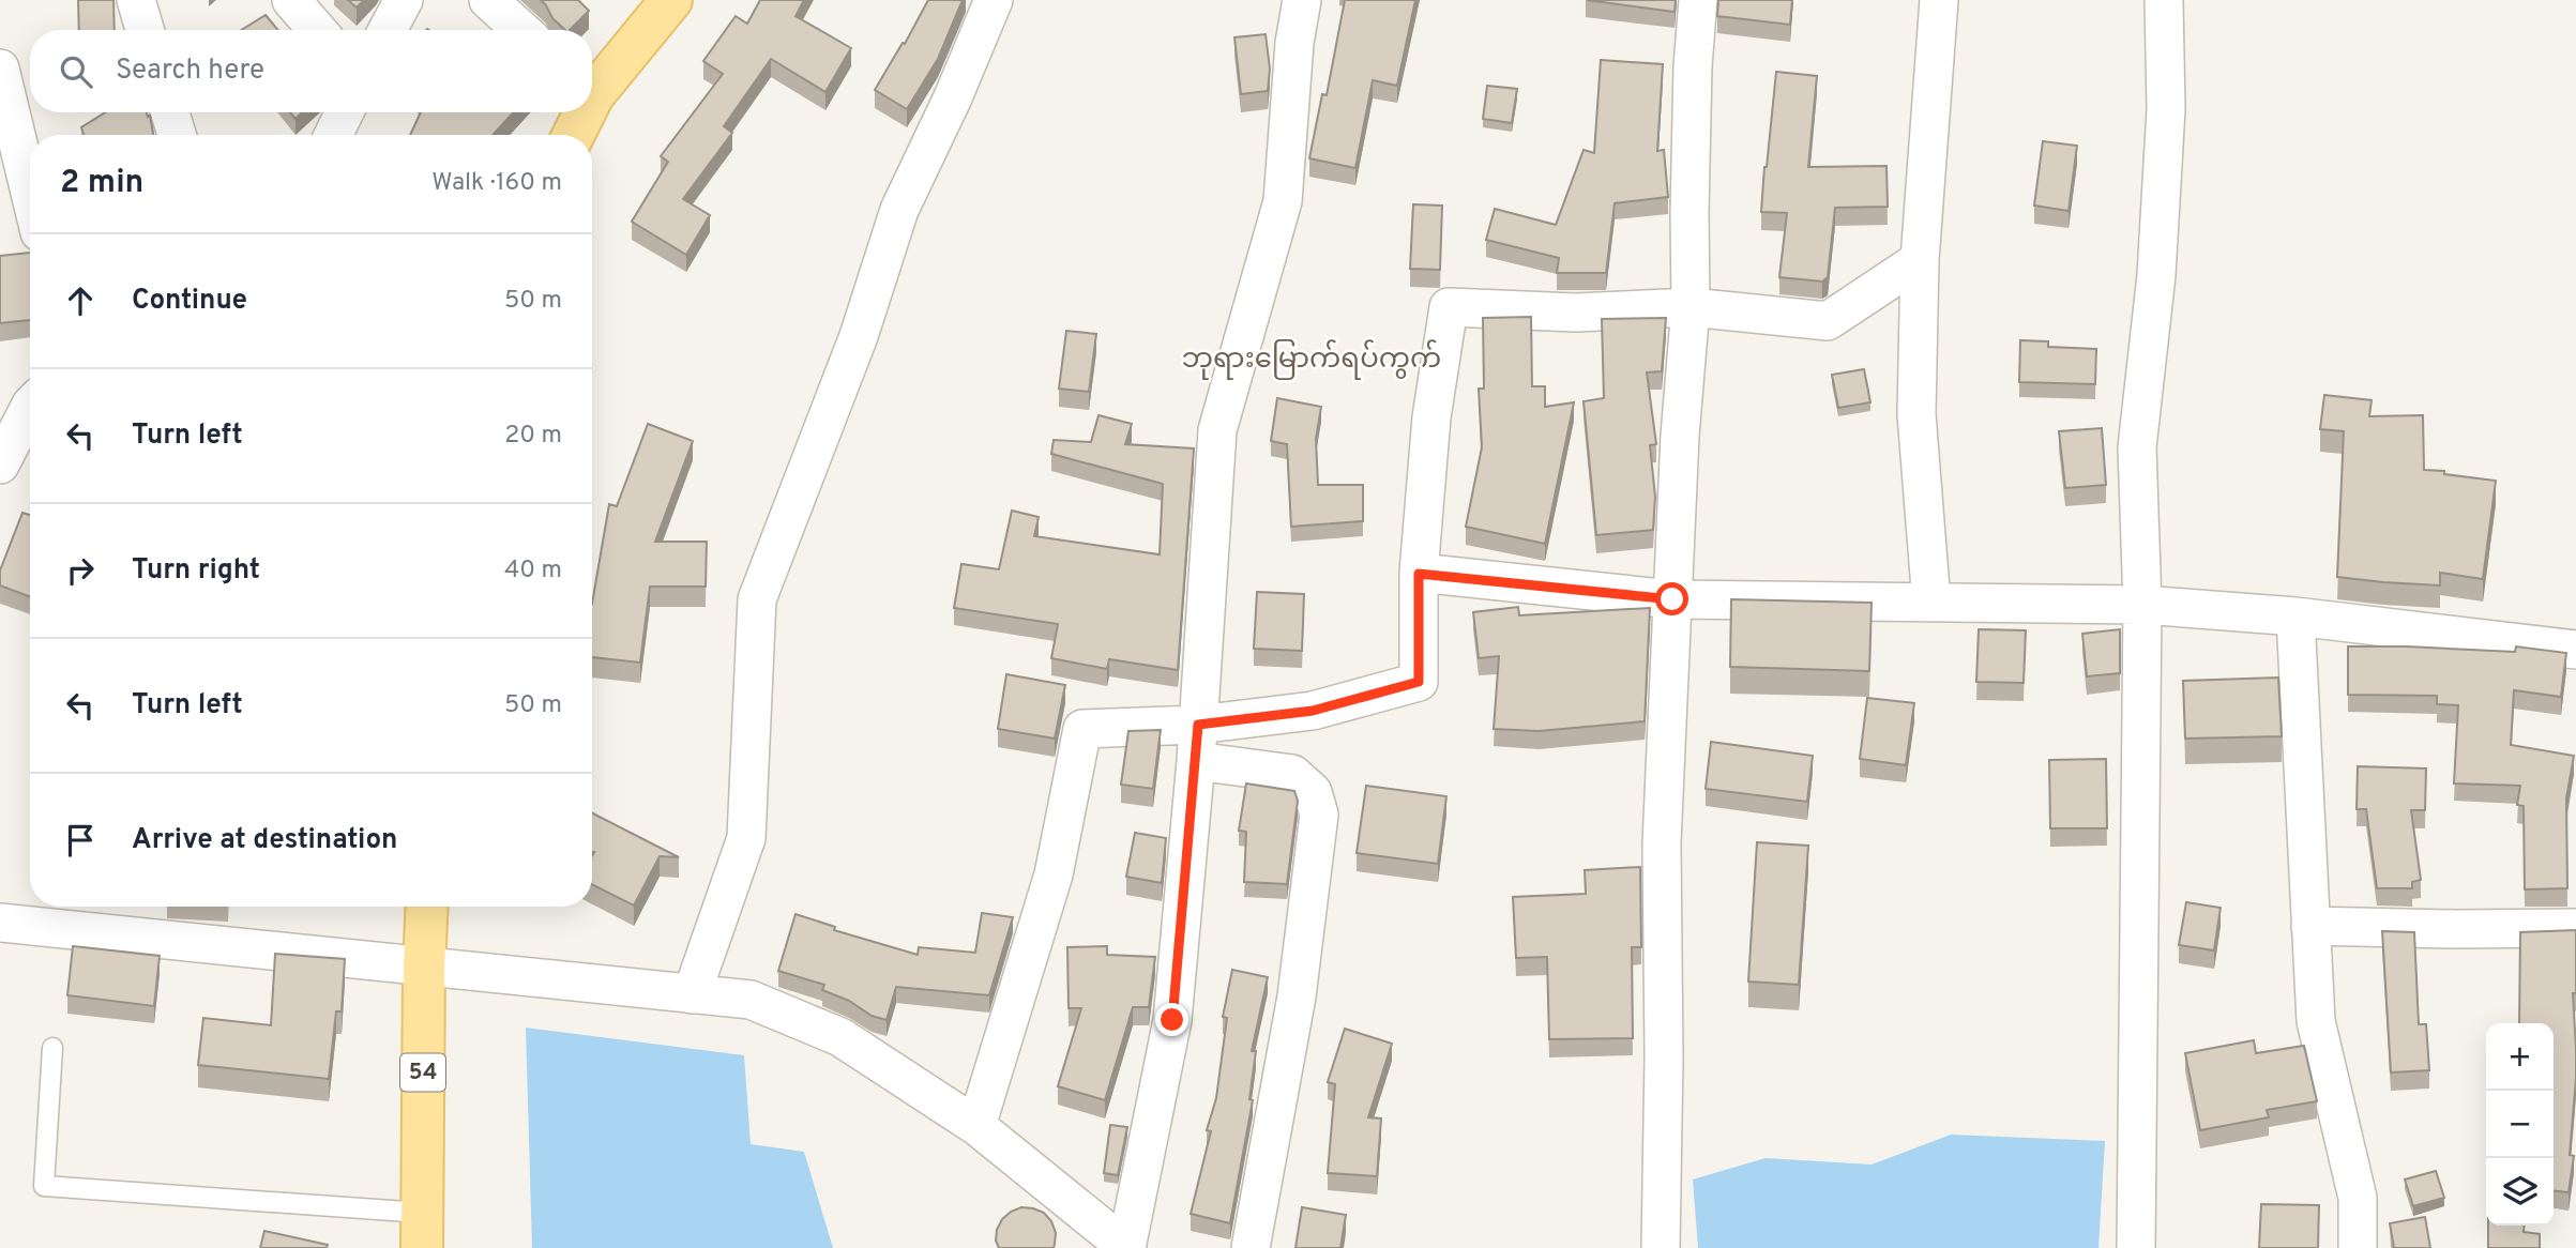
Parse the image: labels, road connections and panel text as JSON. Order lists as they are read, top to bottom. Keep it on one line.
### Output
{"streets":{"main road":["54"]},"districts":["ဘုရားမြောက်ရပ်ကွက်"],"page":{"search":"Search here","heading":["2 min","Walk · 160 m"],"list":[["Continue","50 m"],["Turn left","20 m"],["Turn right","40 m"],["Turn left","50 m"],"Arrive at destination"],"map_buttons":["+","−"]}}
